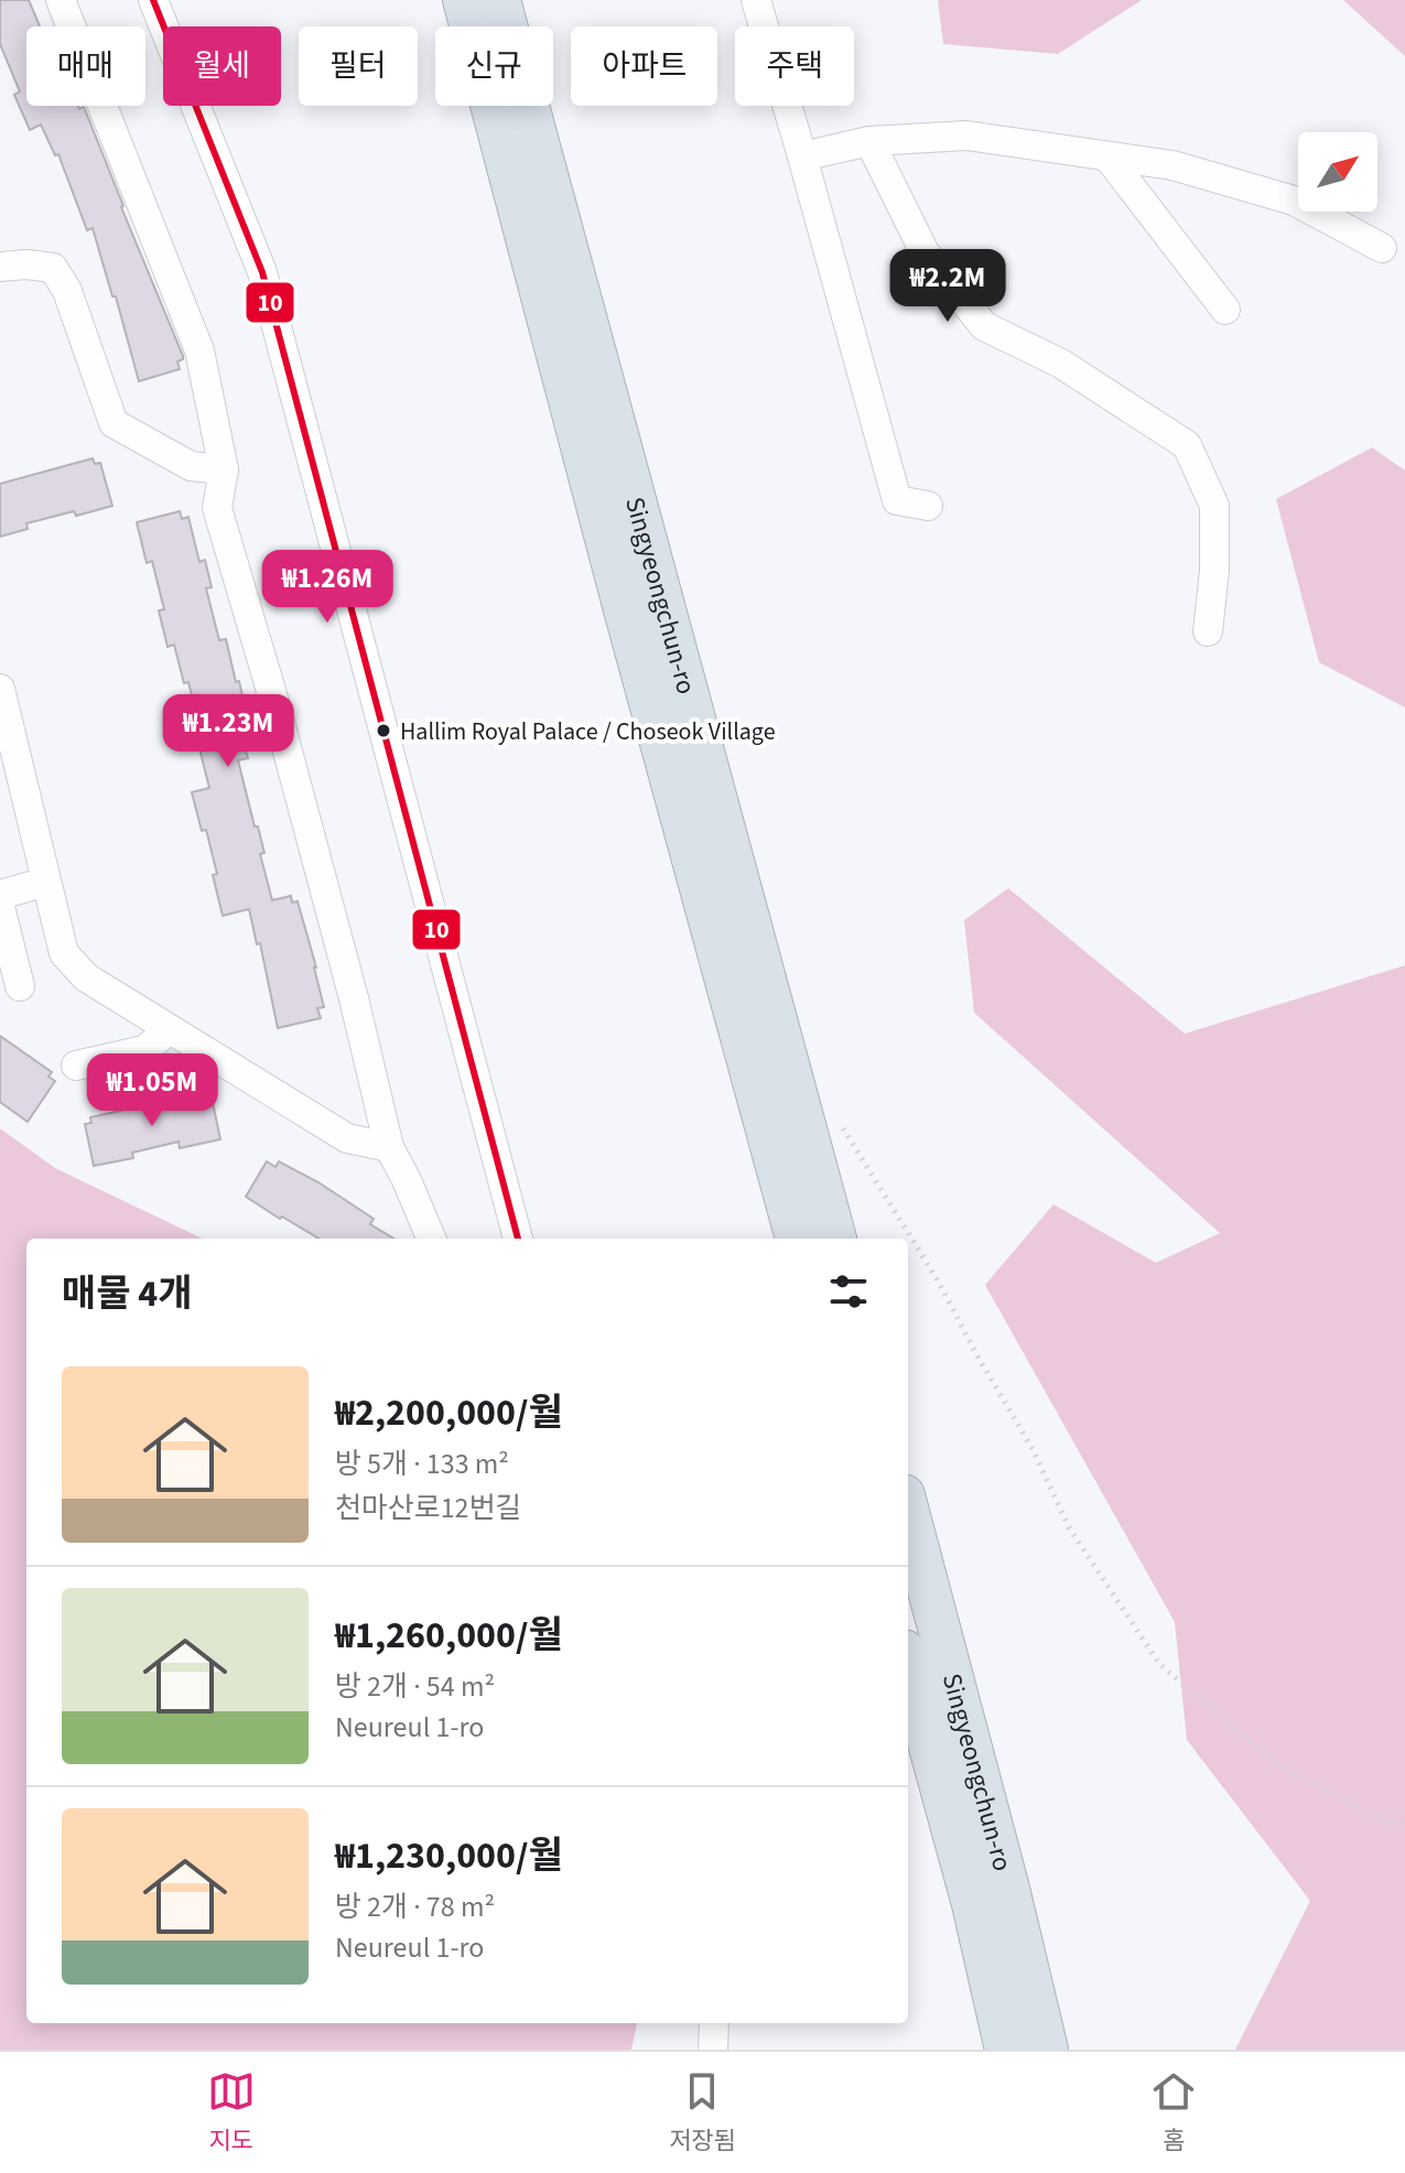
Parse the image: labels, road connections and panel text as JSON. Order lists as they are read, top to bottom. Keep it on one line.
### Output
{"streets":{"highway":["Singyeongchun-ro"]},"places":["Hallim Royal Palace / Choseok Village"],"lines":["transit line 10"],"north":"top right","page":{"chip":["매매","월세","필터","신규","아파트","주택"],"price":["₩2.2M","₩1.26M","₩1.23M","₩1.05M"],"heading":"매물 4개","list":[{"name":"₩2,200,000/월","note":"방 5개 · 133 m² · 천마산로12번길"},{"name":"₩1,260,000/월","note":"방 2개 · 54 m² · Neureul 1-ro"},{"name":"₩1,230,000/월","note":"방 2개 · 78 m² · Neureul 1-ro"}],"tabs":["지도","저장됨","홈"]}}
